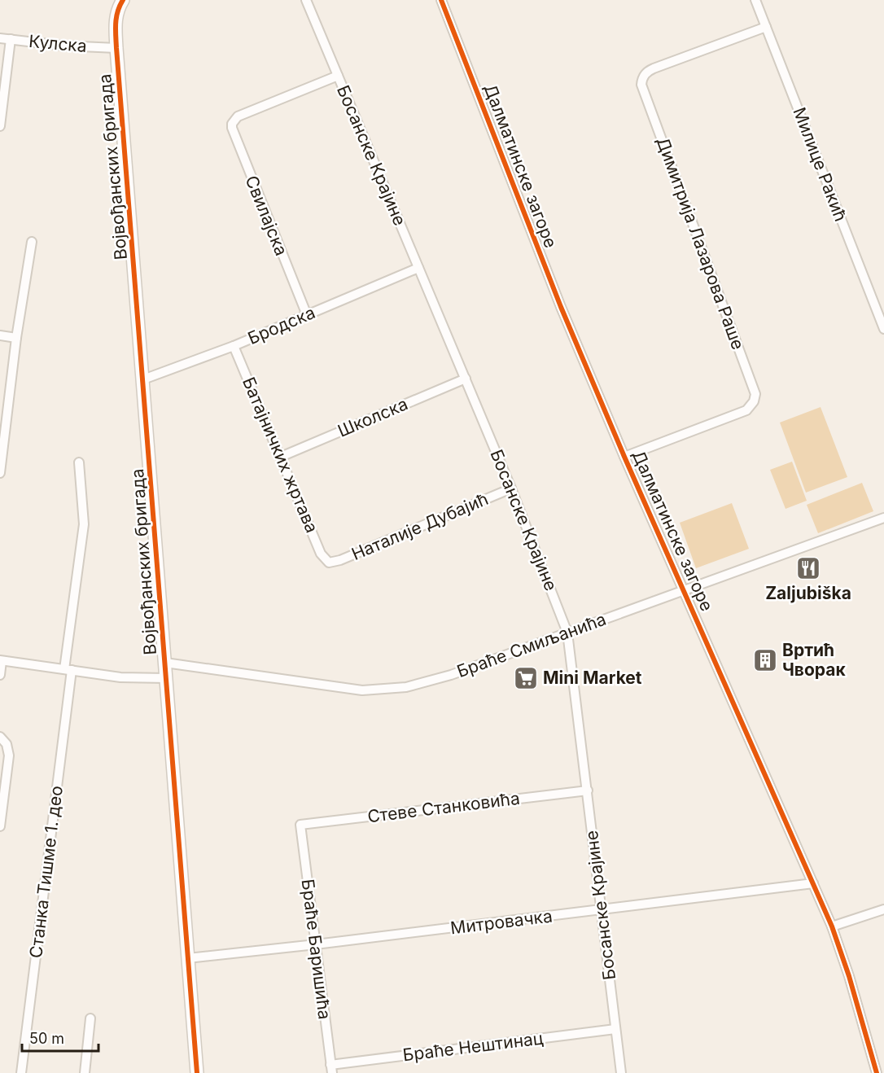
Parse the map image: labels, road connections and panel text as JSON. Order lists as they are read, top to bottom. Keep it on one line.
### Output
{"streets":{"street":["Кулска","Босанске Крајине","Милице Ракић","Далматинске загоре","Војвођанских бригада","Свилајска","Димитрија Лазарова Раше","Бродска","Школска","Батајничких жртава","Наталије Дубајић","Браће Смиљанића","Стеве Станковића","Станка Тишме 1. део","Митровачка","Браће Баришића","Браће Нештинац"]},"crossings":[["Кулска","Војвођанских бригада"],["Босанске Крајине","Свилајска"],["Босанске Крајине","Бродска"],["Босанске Крајине","Школска"],["Босанске Крајине","Наталије Дубајић"],["Босанске Крајине","Браће Смиљанића"],["Босанске Крајине","Стеве Станковића"],["Босанске Крајине","Митровачка"],["Босанске Крајине","Браће Нештинац"],["Милице Ракић","Димитрија Лазарова Раше"],["Далматинске загоре","Димитрија Лазарова Раше"],["Далматинске загоре","Браће Смиљанића"],["Далматинске загоре","Митровачка"],["Војвођанских бригада","Бродска"],["Војвођанских бригада","Браће Смиљанића"],["Војвођанских бригада","Митровачка"],["Свилајска","Бродска"],["Бродска","Батајничких жртава"],["Школска","Батајничких жртава"],["Батајничких жртава","Наталије Дубајић"],["Стеве Станковића","Браће Баришића"],["Митровачка","Браће Баришића"],["Браће Баришића","Браће Нештинац"]],"places":{"restaurant":["Zaljubiška"],"building":["Вртић Чворак"],"supermarket":["Mini Market"]},"scale_bar":"50 m"}
